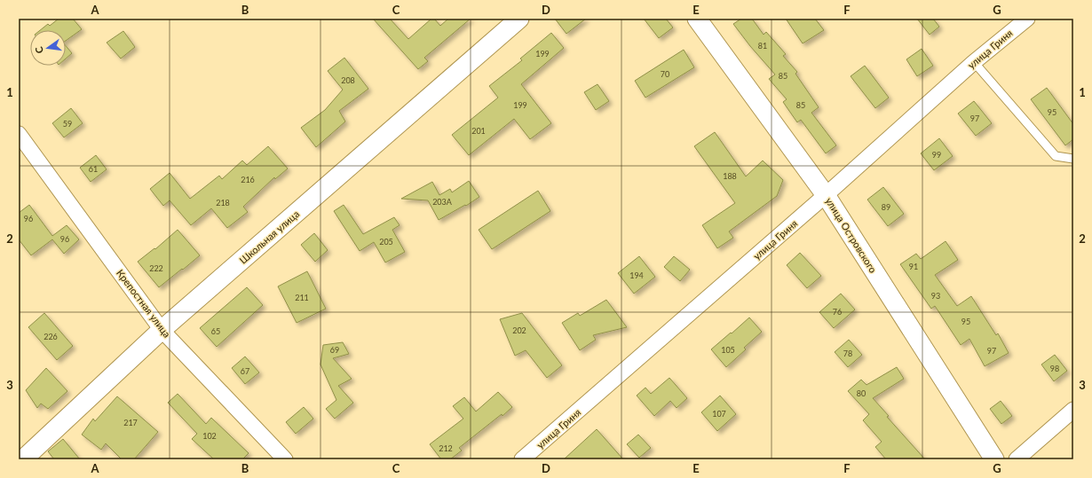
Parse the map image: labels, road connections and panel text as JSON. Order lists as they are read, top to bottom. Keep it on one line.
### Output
{"streets":{"street":["улица Гриня","улица Островского","Школьная улица","Крепостная улица"]},"crossings":[["улица Гриня","улица Островского"],["Школьная улица","Крепостная улица"]],"house_numbers":["81","199","70","85","208","199","85","95","97","59","201","99","61","188","216","203А","218","89","96","96","205","91","222","194","93","211","76","95","202","65","226","69","105","97","78","98","67","80","107","217","102","212"],"north":"left","grid":{"columns":["A","B","C","D","E","F","G"],"rows":["1","2","3"]}}
